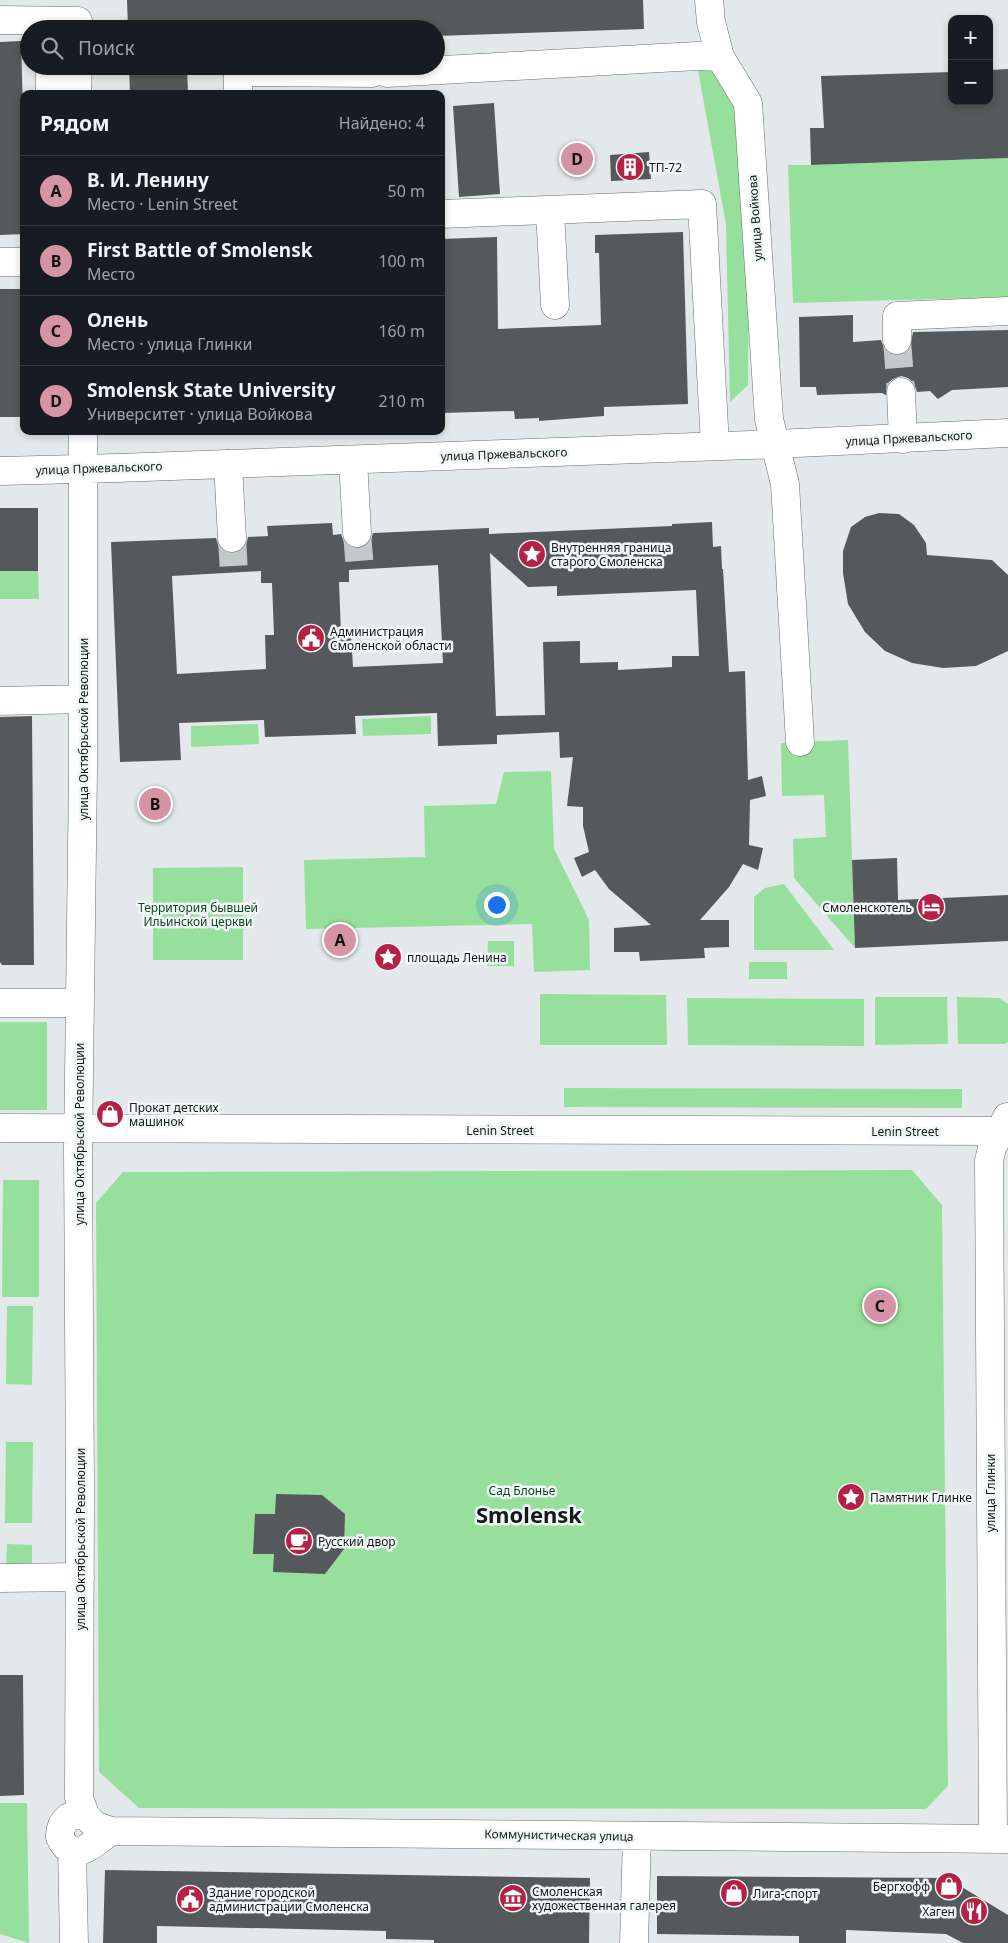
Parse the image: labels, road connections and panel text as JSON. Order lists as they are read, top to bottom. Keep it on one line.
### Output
{"streets":{"street":["улица Войкова","улица Пржевальского","улица Октябрьской Революции","Lenin Street","улица Глинки","Коммунистическая улица"]},"crossings":[["улица Войкова","улица Пржевальского"],["улица Пржевальского","улица Октябрьской Революции"],["улица Октябрьской Революции","Lenin Street"],["Lenin Street","улица Глинки"],["улица Глинки","Коммунистическая улица"]],"districts":["Smolensk"],"parks":["Территория бывшей Ильинской церкви","Сад Блонье"],"places":{"building":["ТП-72"],"place":["Внутренняя граница старого Смоленска","площадь Ленина","Памятник Глинке"],"public building":["Администрация Смоленской области","Здание городской администрации Смоленска"],"hotel":["Смоленскотель"],"shop":["Прокат детских машинок","Бергхофф","Лига-спорт"],"cafe":["Русский двор"],"museum":["Смоленская художественная галерея"],"restaurant":["Хаген"]},"page":{"map_buttons":["+","−"],"search":"Поиск","heading":["Рядом","Найдено: 4"],"pins":["D","B","A","C"],"list":[{"mark":"A","name":"В. И. Ленину","note":"Место · Lenin Street","value":"50 m"},{"mark":"B","name":"First Battle of Smolensk","note":"Место","value":"100 m"},{"mark":"C","name":"Олень","note":"Место · улица Глинки","value":"160 m"},{"mark":"D","name":"Smolensk State University","note":"Университет · улица Войкова","value":"210 m"}]}}
